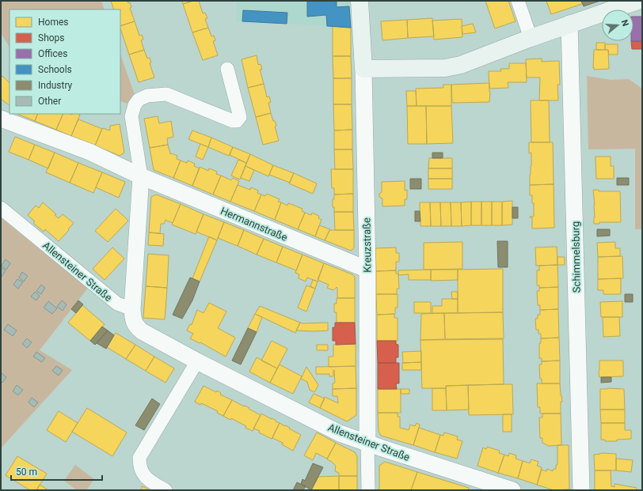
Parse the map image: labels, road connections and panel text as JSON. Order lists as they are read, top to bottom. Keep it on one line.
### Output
{"streets":{"main road":["Kreuzstraße"],"street":["Hermannstraße","Schimmelsburg","Allensteiner Straße"]},"crossings":[["Hermannstraße","Kreuzstraße"],["Kreuzstraße","Allensteiner Straße"]],"legend":["Homes","Shops","Offices","Schools","Industry","Other"],"scale_bar":"50 m","north":"right"}
